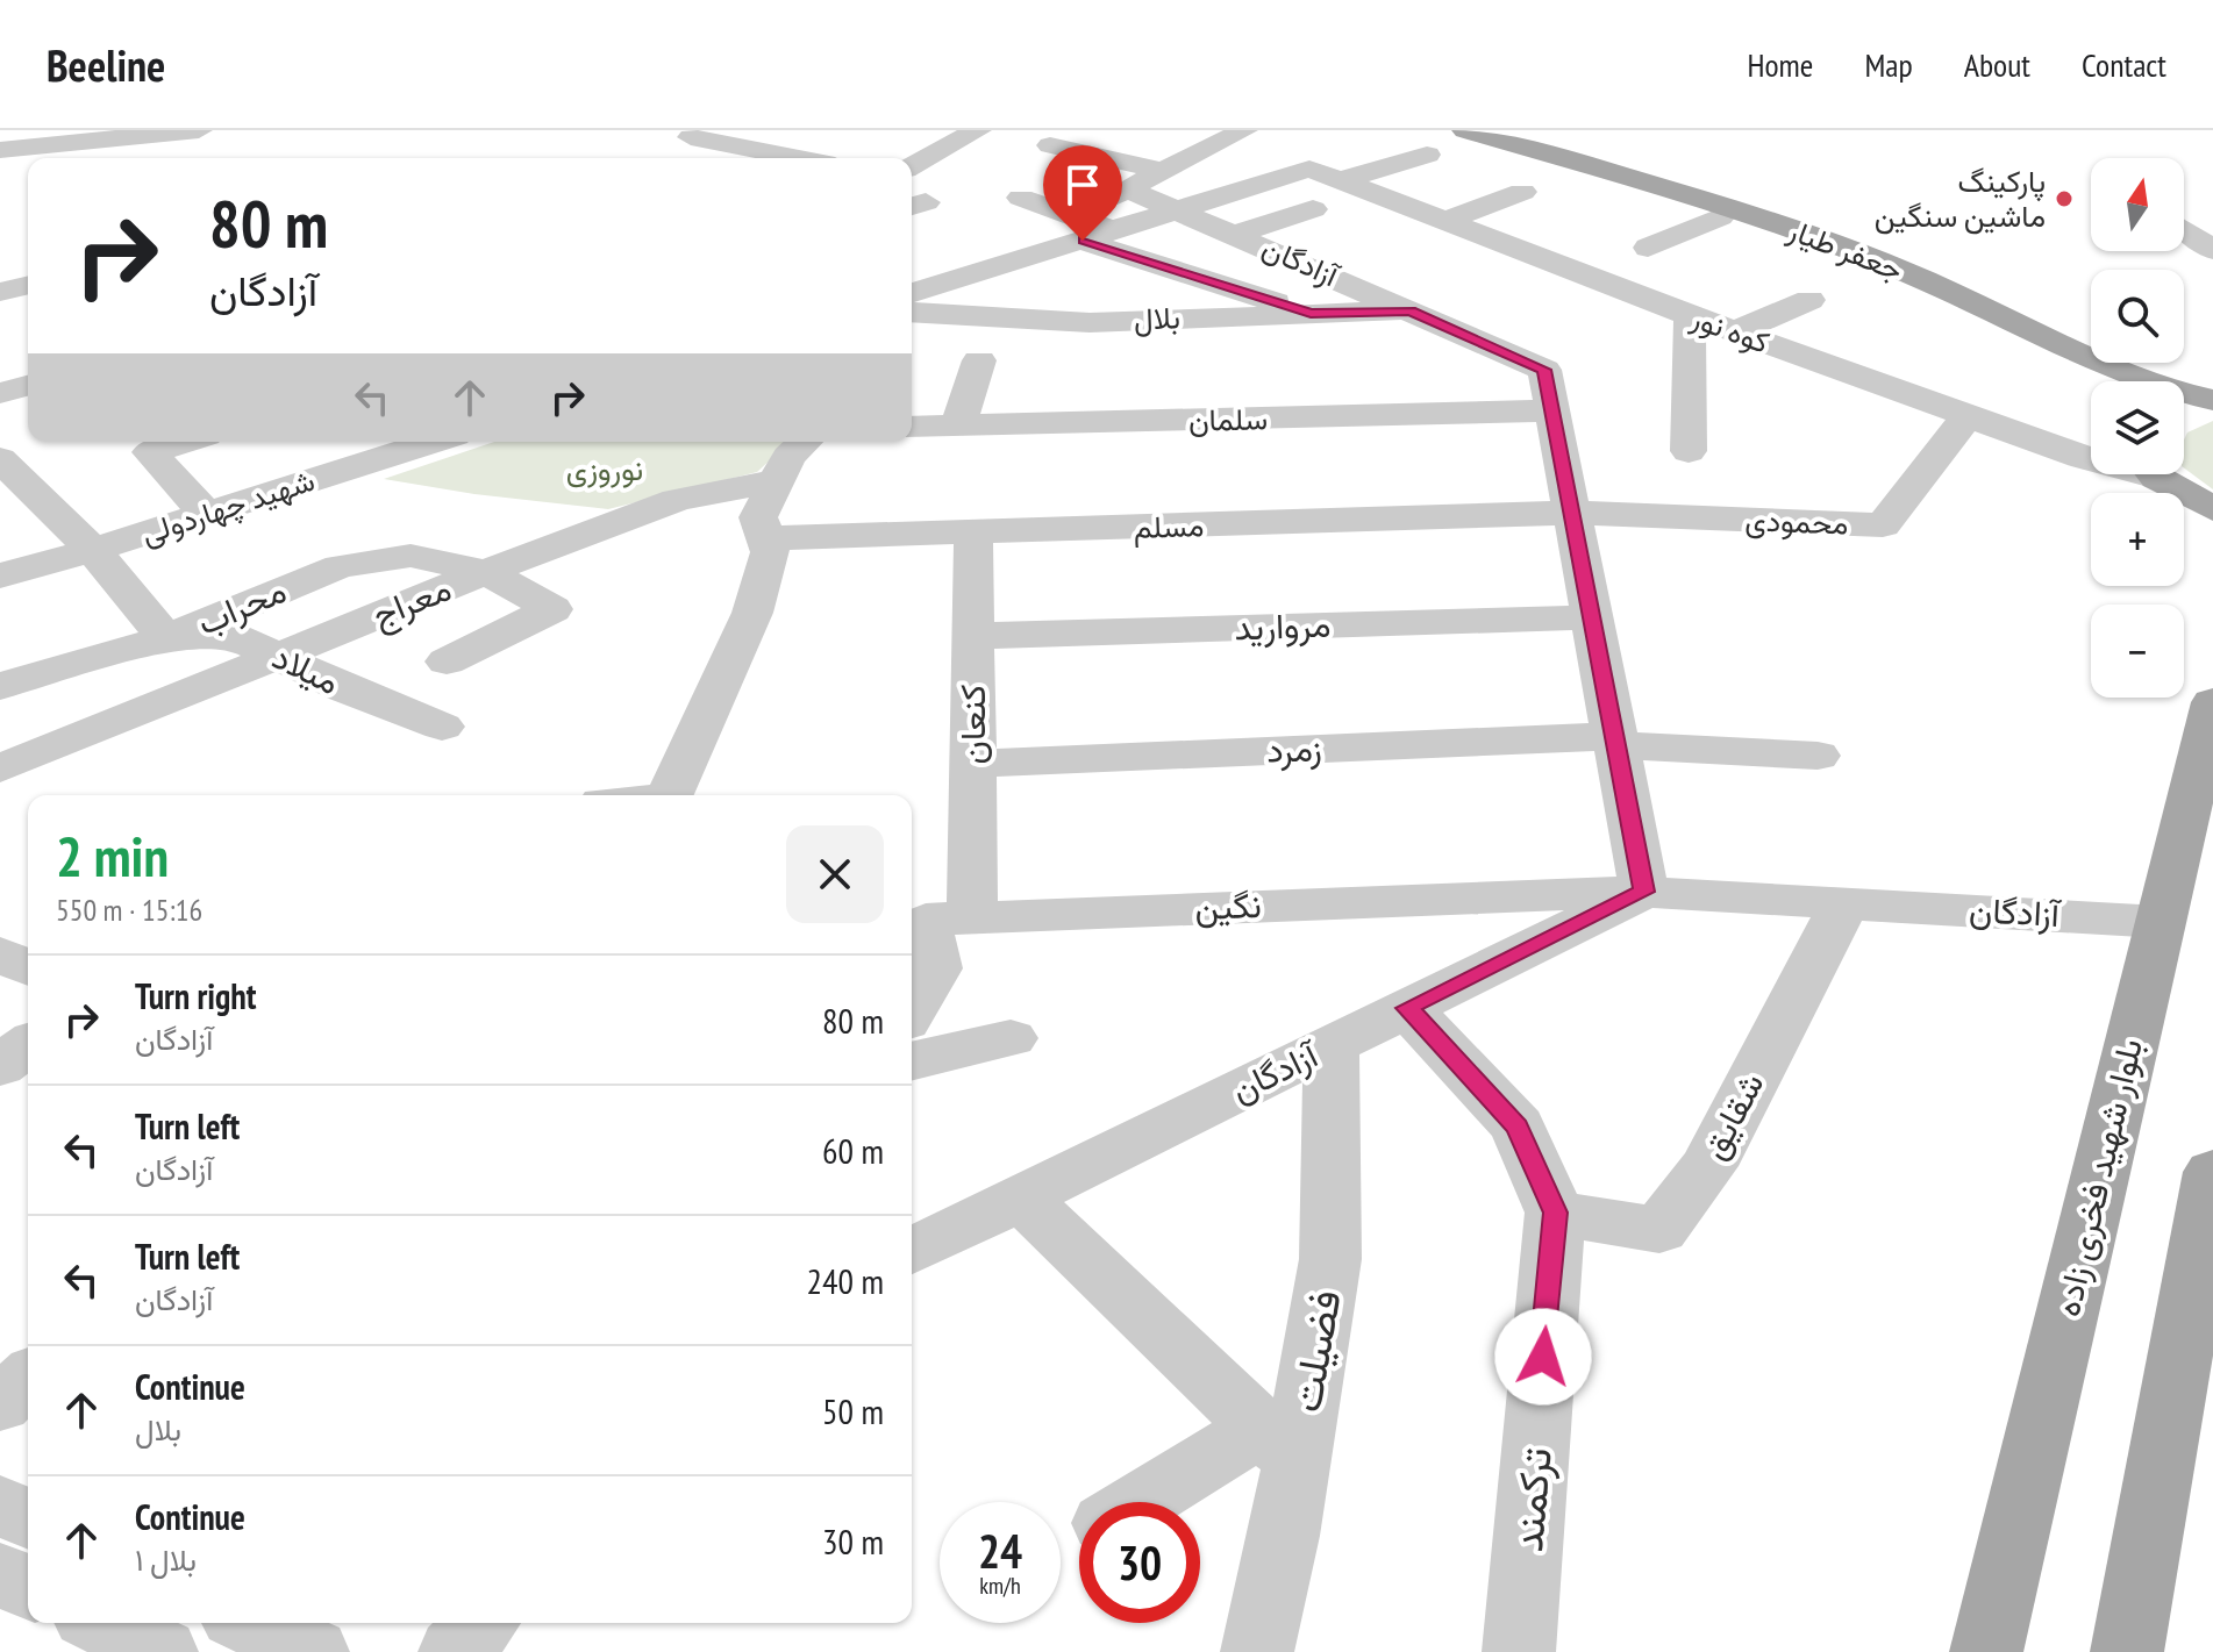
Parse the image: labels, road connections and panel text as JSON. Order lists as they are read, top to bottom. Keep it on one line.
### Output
{"streets":{"main road":["جعفر طیار","بلوار شهید فخری زاده"],"street":["آزادگان","بلال","کوه نور","سلمان","شهید چهاردولی","محمودی","مسلم","معراج","محراب","مروارید","میلاد","کنعان","زمرد","نگین","شقایق","فضیلت","ترکمند"]},"crossings":[["آزادگان","بلال"],["آزادگان","سلمان"],["آزادگان","محمودی"],["آزادگان","مسلم"],["آزادگان","مروارید"],["آزادگان","زمرد"],["آزادگان","نگین"],["آزادگان","شقایق"],["آزادگان","بلوار شهید فخری زاده"],["آزادگان","فضیلت"],["آزادگان","ترکمند"],["کوه نور","محمودی"],["محمودی","مسلم"],["مسلم","کنعان"],["معراج","محراب"],["معراج","میلاد"],["محراب","میلاد"],["مروارید","کنعان"],["کنعان","زمرد"],["کنعان","نگین"],["شقایق","ترکمند"]],"parks":["نوروزی"],"places":["پارکینگ ماشین سنگین"],"north":"top","page":{"header":"Beeline","nav":["Home","Map","About","Contact"],"map_buttons":["+","−"],"turn":["80 m","آزادگان"],"heading":["2 min","550 m · 15:16"],"list":[{"name":"Turn right","note":"آزادگان","value":"80 m"},{"name":"Turn left","note":"آزادگان","value":"60 m"},{"name":"Turn left","note":"آزادگان","value":"240 m"},{"name":"Continue","note":"بلال","value":"50 m"},{"name":"Continue","note":"بلال ۱","value":"30 m"}],"speed":"24 km/h","limit":"30"}}
